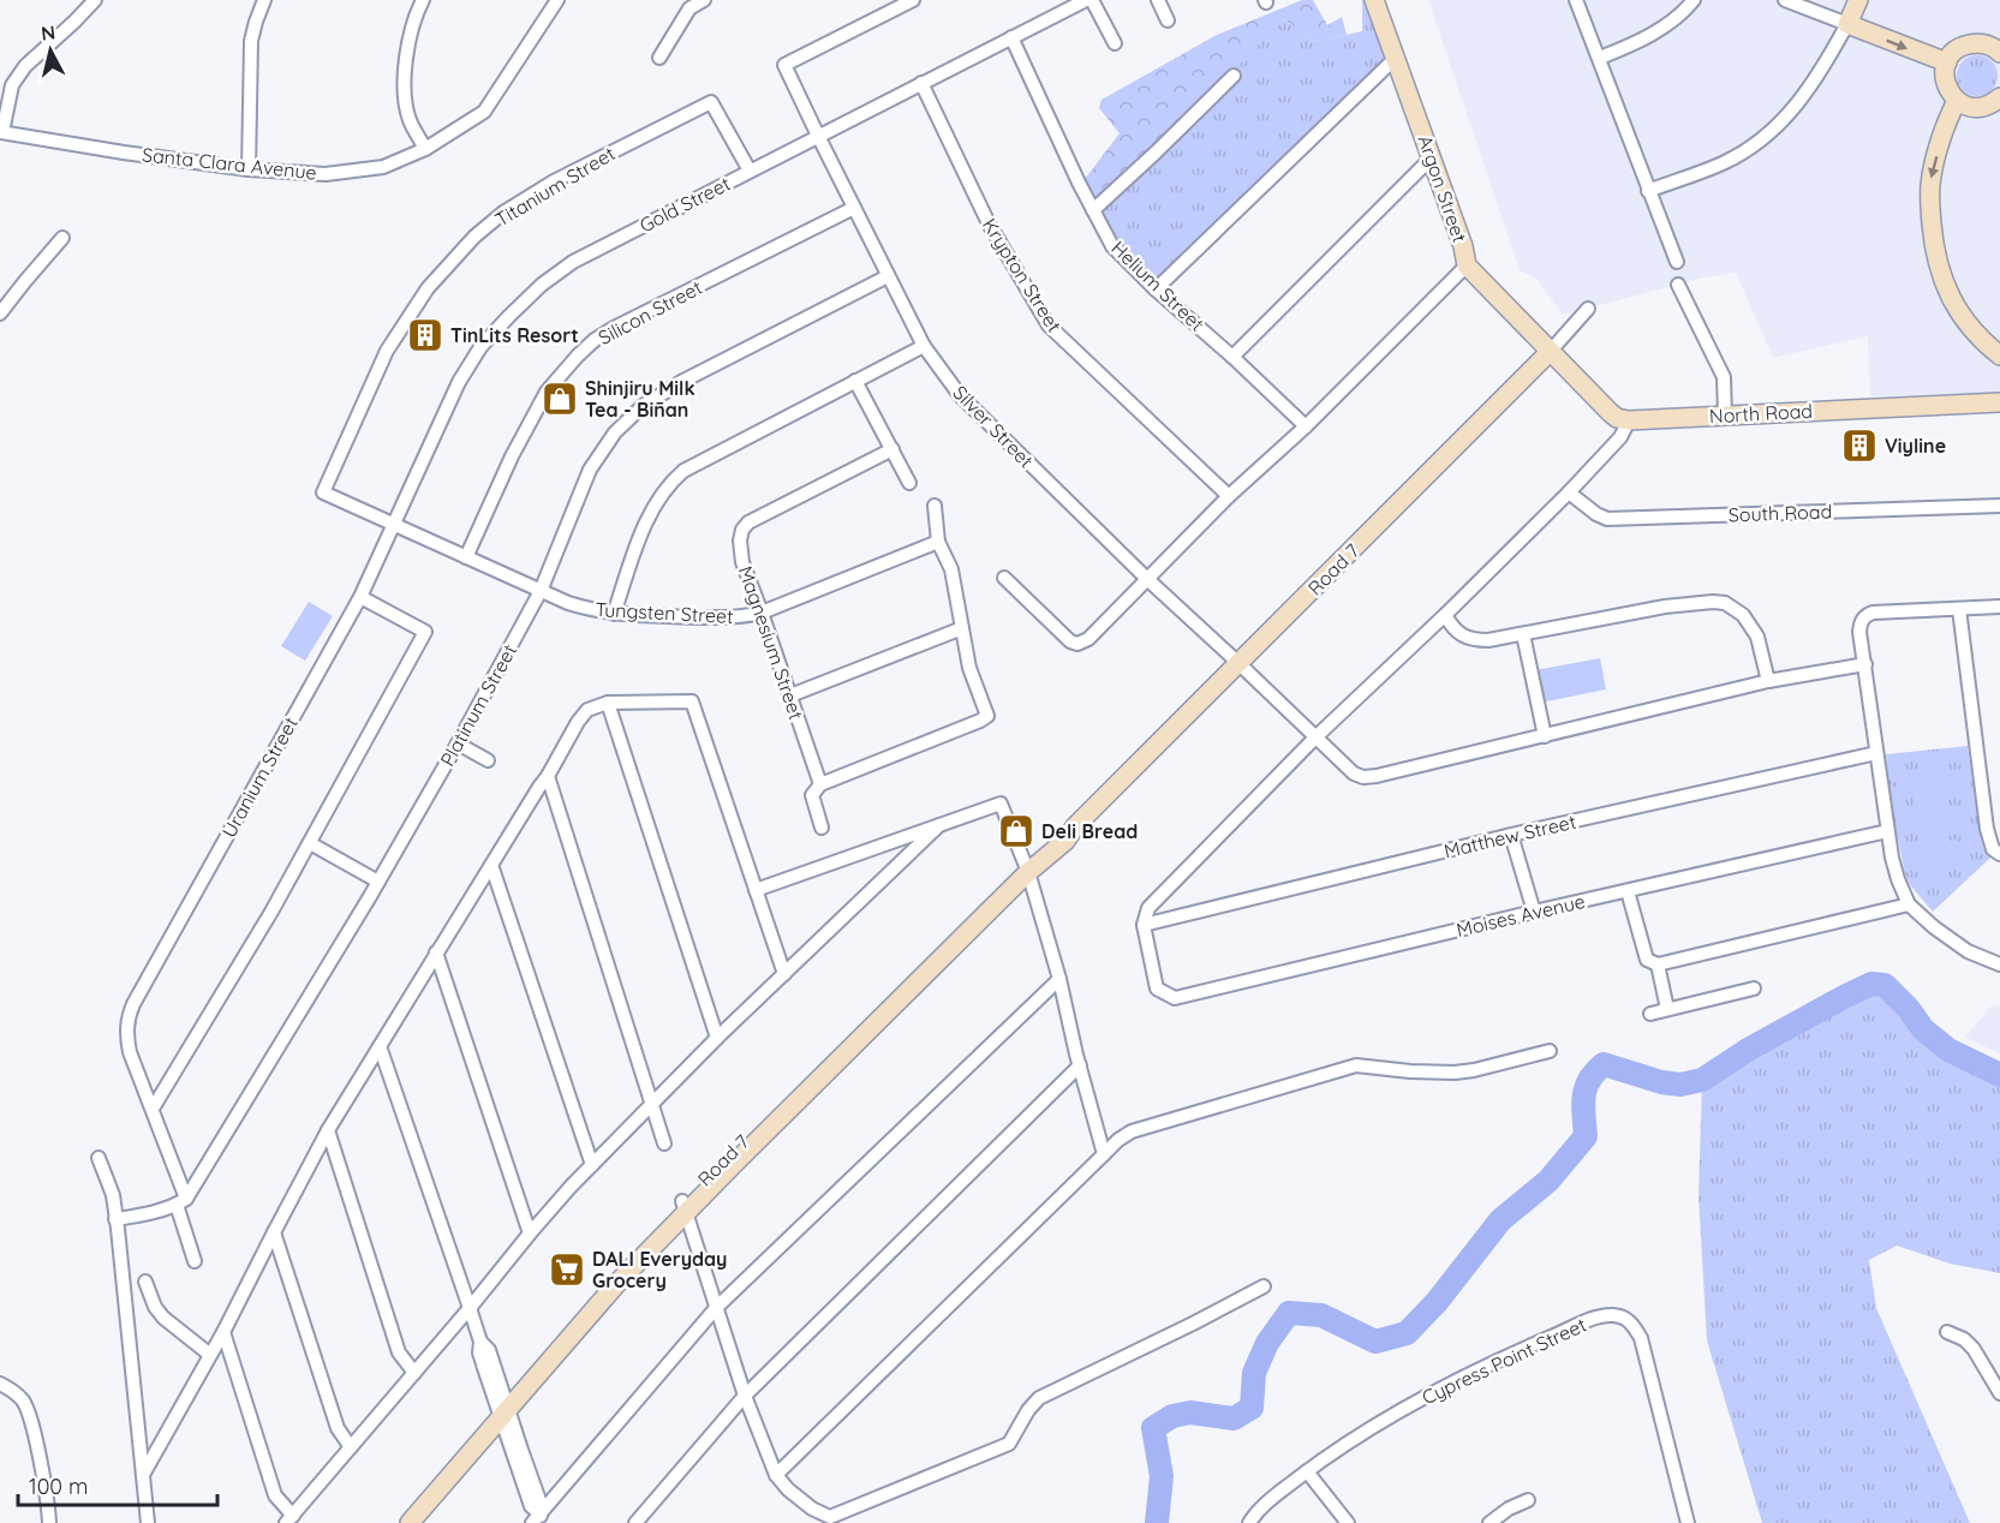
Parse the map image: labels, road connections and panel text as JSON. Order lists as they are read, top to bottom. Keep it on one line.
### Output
{"streets":{"street":["Santa Clara Avenue","Titanium Street","Argon Street","Gold Street","Krypton Street","Helium Street","Silicon Street","North Road","Silver Street","South Road","Road 7","Tungsten Street","Magnesium Street","Platinum Street","Uranium Street","Matthew Street","Moises Avenue","Cypress Point Street"]},"crossings":[["Titanium Street","Gold Street"],["Titanium Street","Tungsten Street"],["Titanium Street","Uranium Street"],["Argon Street","Road 7"],["Gold Street","Krypton Street"],["Gold Street","Helium Street"],["Gold Street","Silver Street"],["Gold Street","Tungsten Street"],["Gold Street","Uranium Street"],["Silicon Street","Silver Street"],["Silicon Street","Tungsten Street"],["Silver Street","Road 7"],["Silver Street","Platinum Street"],["Tungsten Street","Magnesium Street"],["Tungsten Street","Platinum Street"],["Tungsten Street","Uranium Street"],["Matthew Street","Moises Avenue"]],"places":{"building":["TinLits Resort","Viyline"],"shop":["Shinjiru Milk Tea - Biñan","Deli Bread"],"supermarket":["DALI Everyday Grocery"]},"scale_bar":"100 m","north":"top"}
